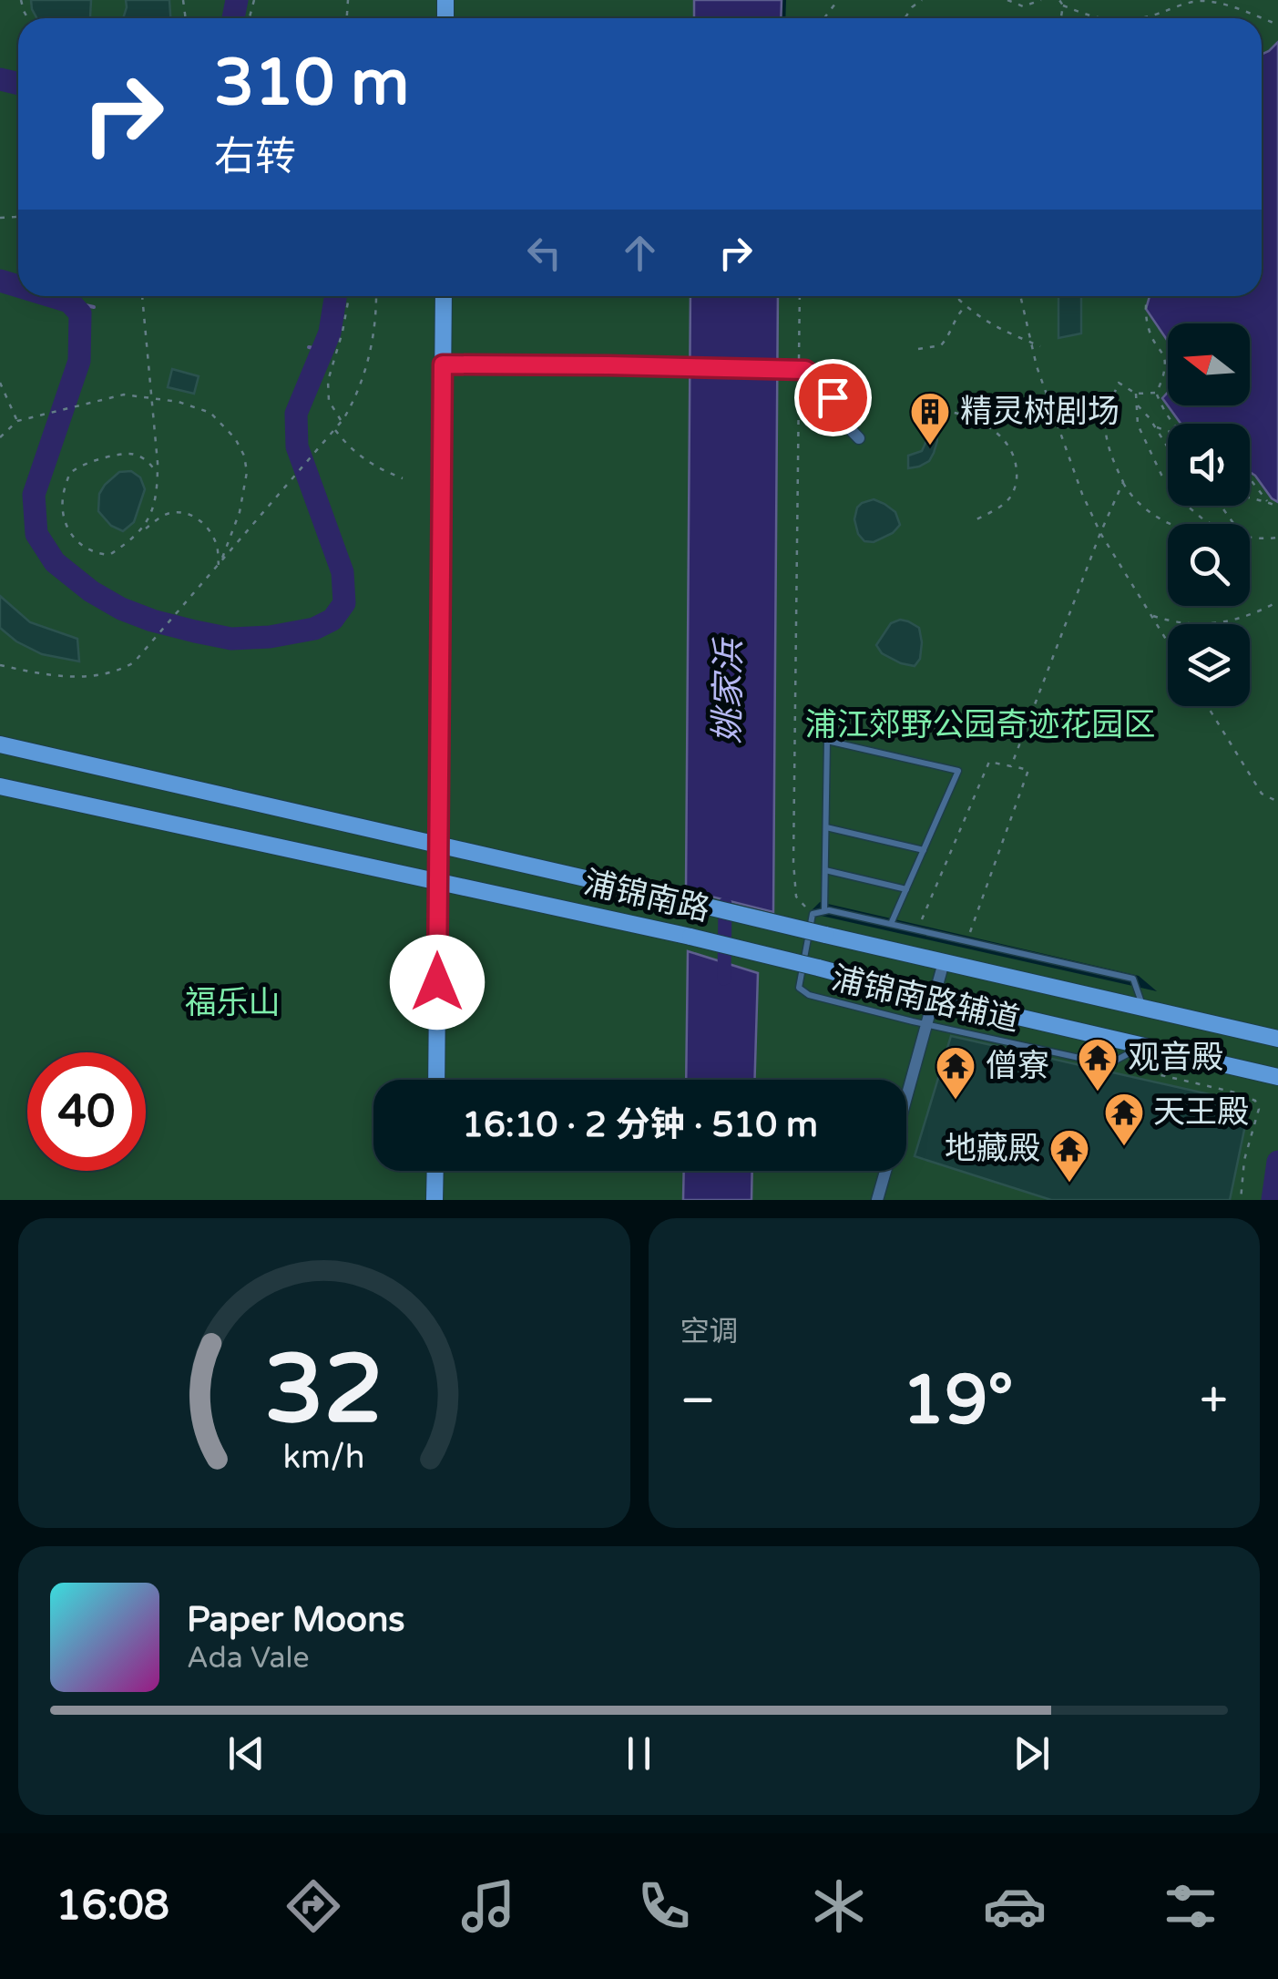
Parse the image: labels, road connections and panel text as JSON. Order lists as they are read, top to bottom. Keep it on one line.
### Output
{"streets":{"main road":["浦锦南路"],"lane":["浦锦南路辅道"]},"crossings":[["浦锦南路","浦锦南路辅道"]],"water":["姚家浜"],"parks":["浦江郊野公园奇迹花园区","福乐山"],"places":{"building":["精灵树剧场"],"temple":["观音殿","僧寮","天王殿","地藏殿"]},"north":"left","page":{"turn":["310 m","右转"],"limit":"40","trip":"16:10 · 2 分钟 · 510 m","tile":"空调","heat":["−","19°","+"],"song":["Paper Moons","Ada Vale"],"tabs":"16:08","gauge":["32","km/h"]}}
